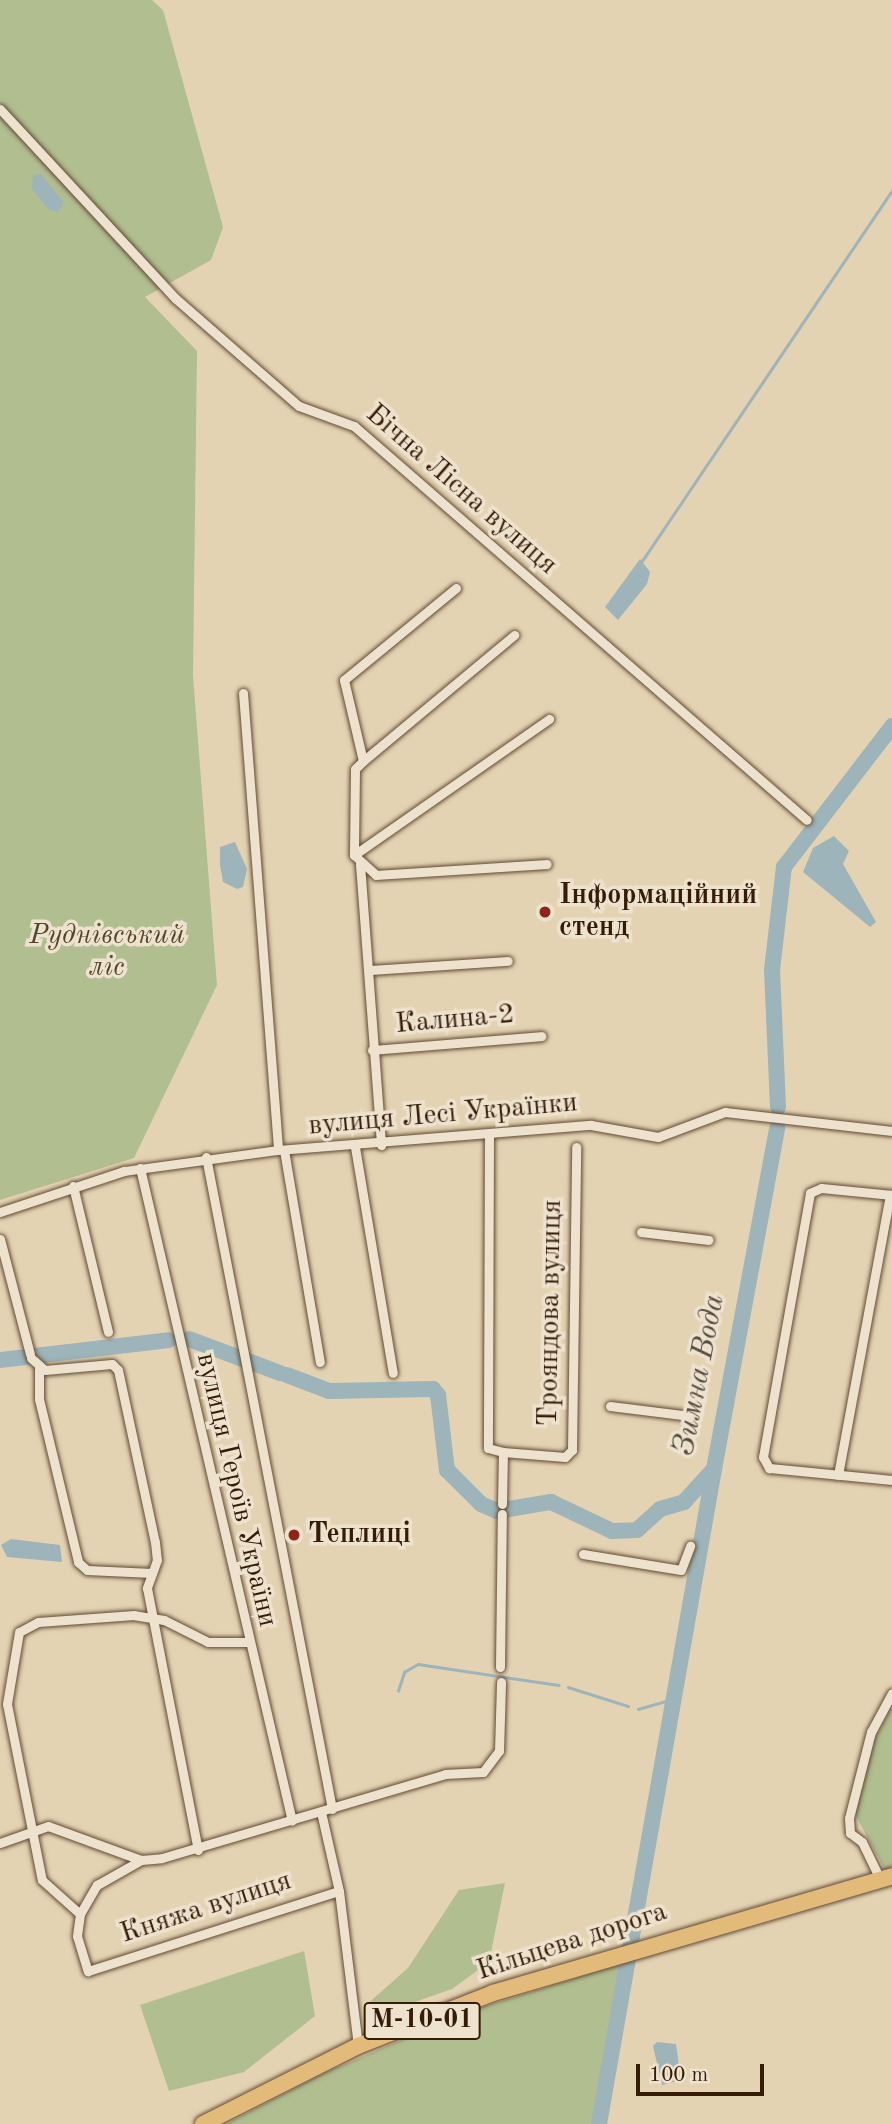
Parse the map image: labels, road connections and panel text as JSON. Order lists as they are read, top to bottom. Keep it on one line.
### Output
{"streets":{"highway":["Кільцева дорога","М-10-01"],"street":["Бічна Лісна вулиця","Калина-2","вулиця Лесі Українки","Трояндова вулиця","вулиця Героїв України","Княжа вулиця"]},"crossings":[["вулиця Лесі Українки","Трояндова вулиця"],["вулиця Лесі Українки","вулиця Героїв України"]],"water":["Зимна Вода"],"parks":["Руднівський ліс"],"places":["Інформаційний стенд","Теплиці"],"scale_bar":"100 m"}
